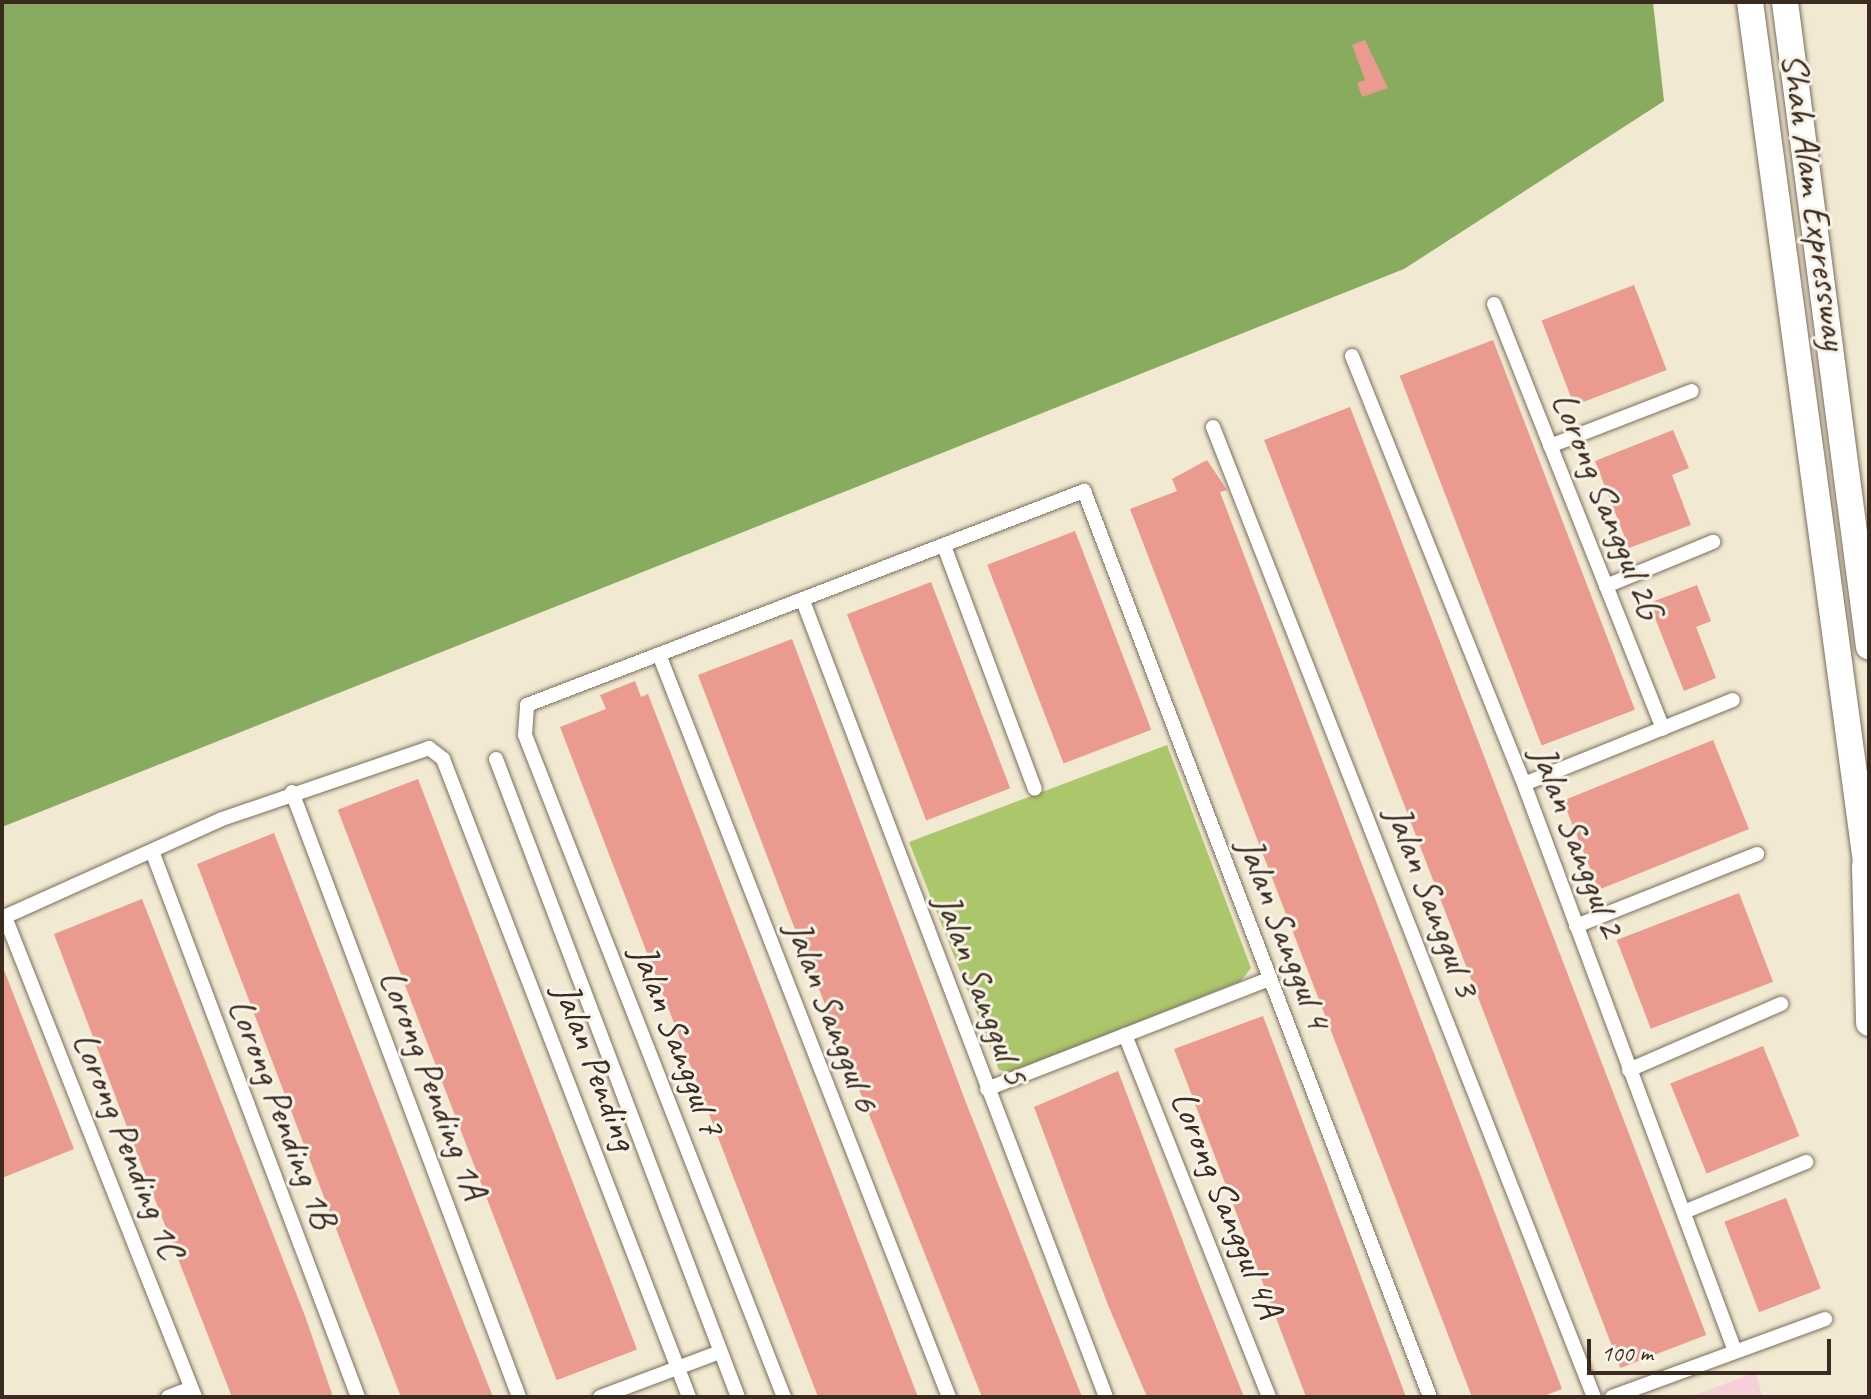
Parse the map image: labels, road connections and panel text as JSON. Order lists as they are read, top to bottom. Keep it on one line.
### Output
{"streets":{"highway":["Shah Alam Expressway"],"street":["Lorong Sanggul 2G","Jalan Sanggul 2","Jalan Sanggul 3","Jalan Sanggul 4","Jalan Sanggul 5","Jalan Sanggul 6","Jalan Sanggul 7","Jalan Pending","Lorong Pending 1A","Lorong Pending 1B","Lorong Pending 1C","Lorong Sanggul 4A"]},"crossings":[["Jalan Sanggul 6","Jalan Sanggul 7"],["Jalan Pending","Lorong Pending 1A"]],"scale_bar":"100 m"}
